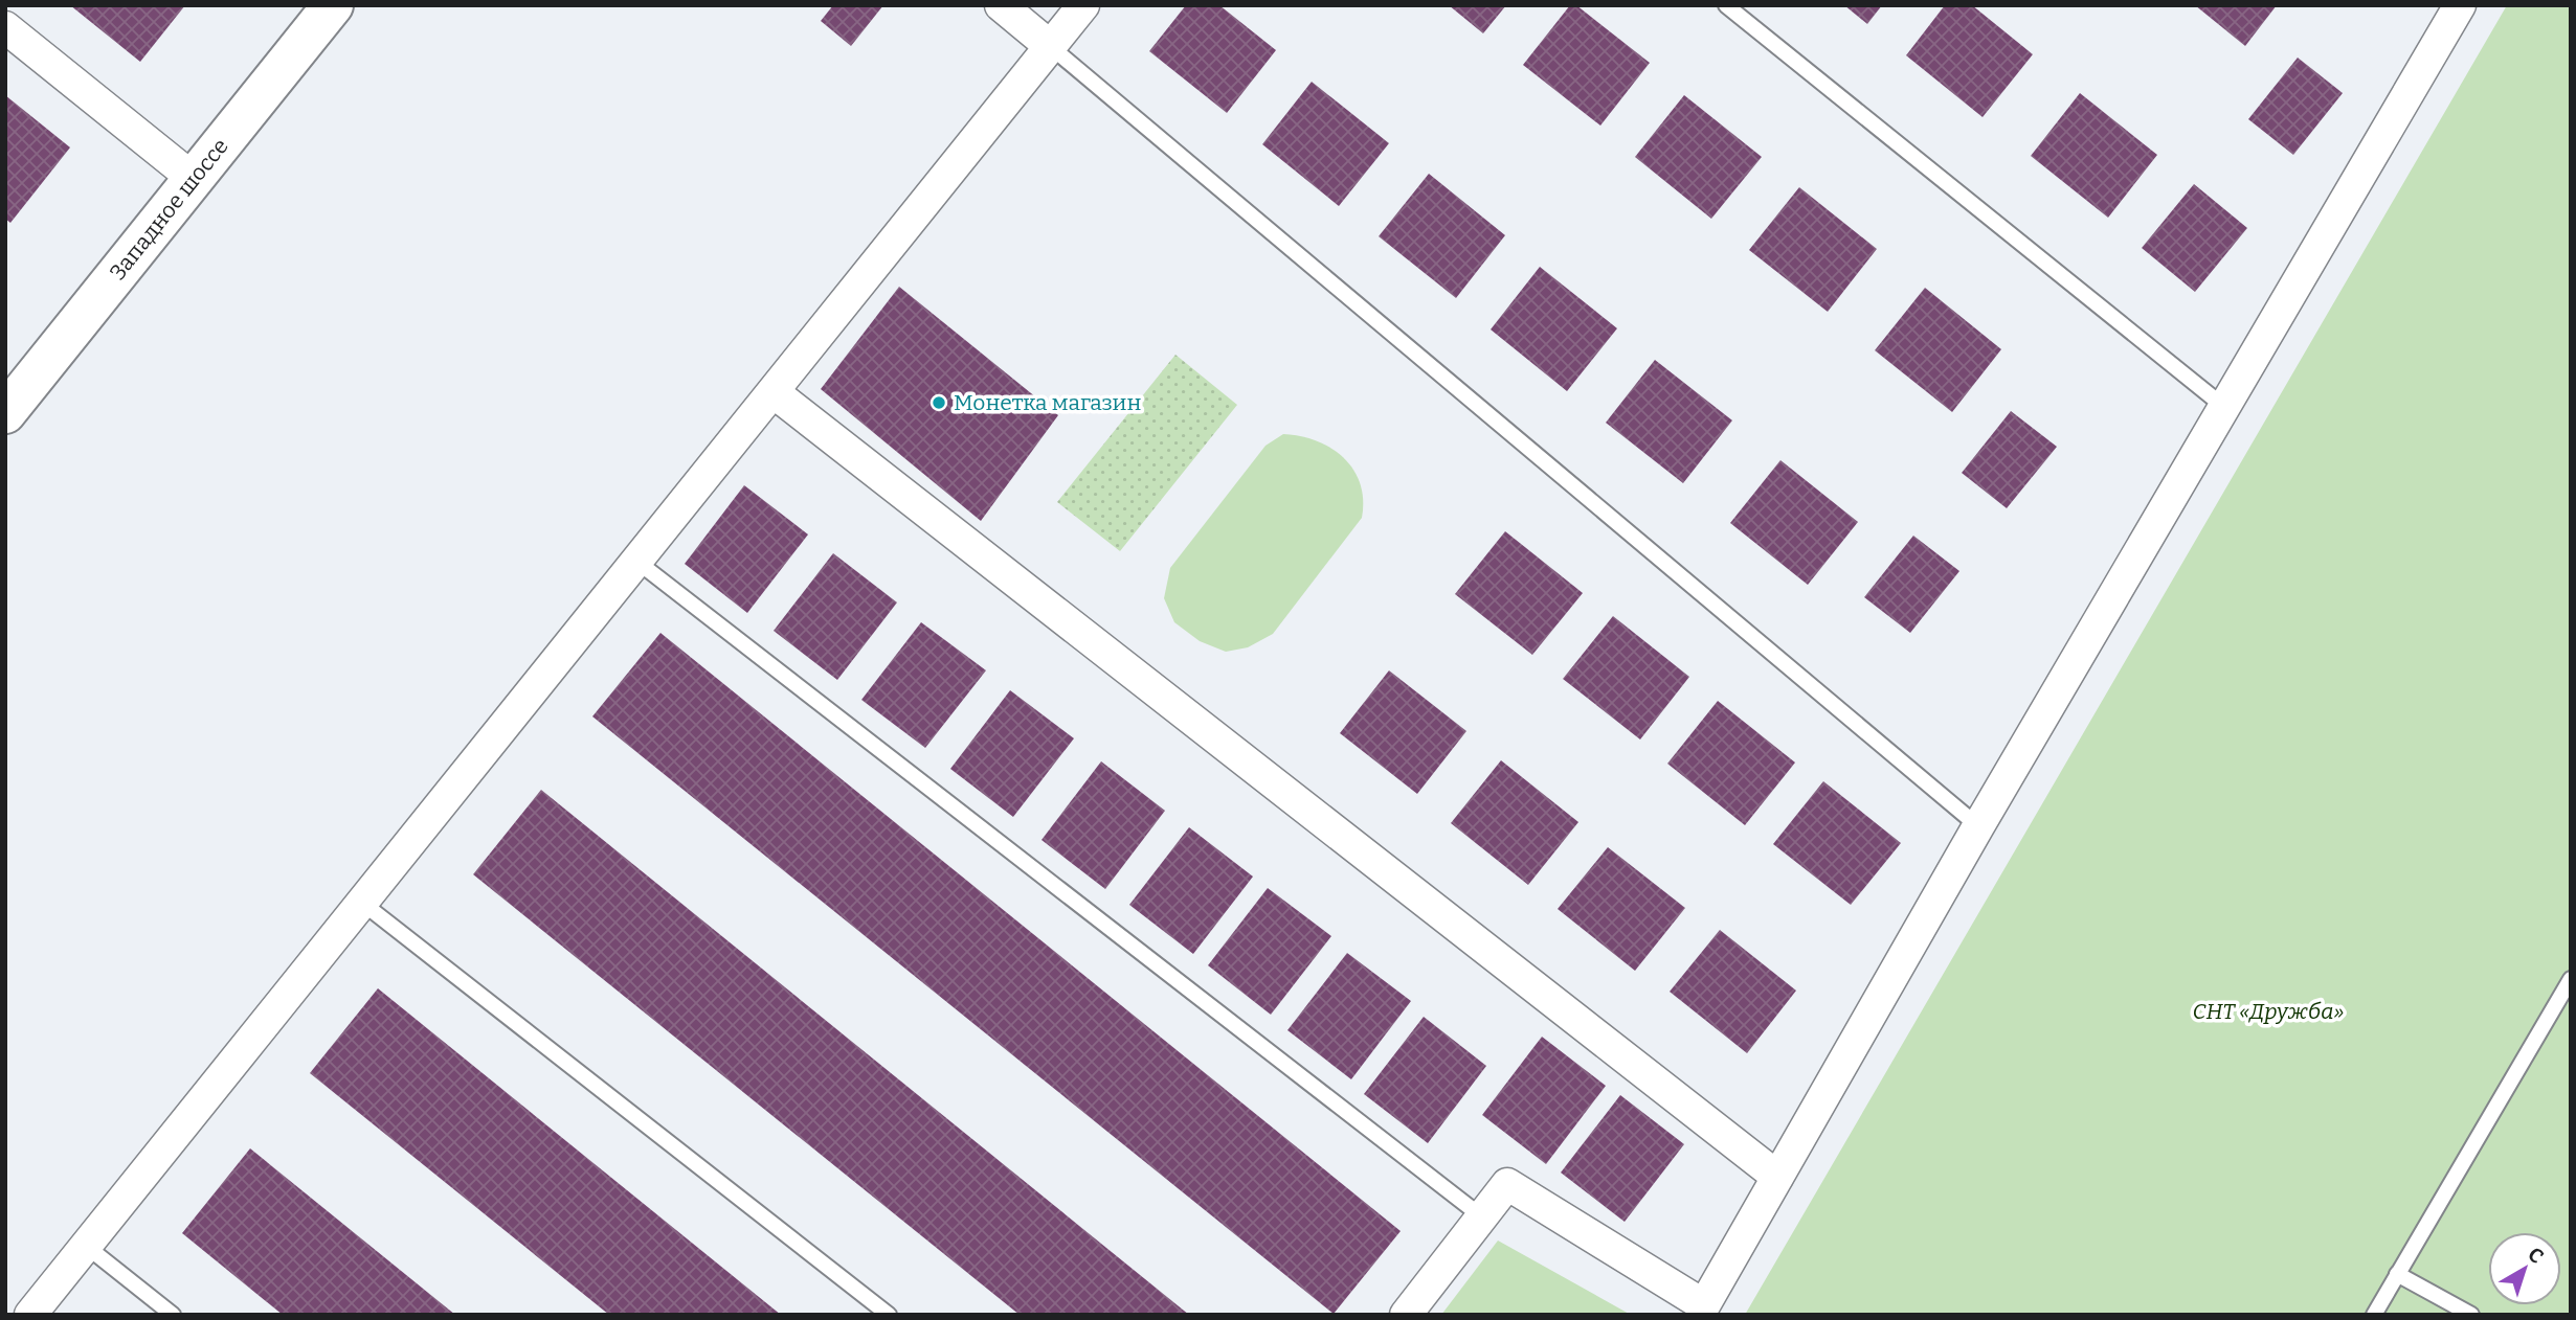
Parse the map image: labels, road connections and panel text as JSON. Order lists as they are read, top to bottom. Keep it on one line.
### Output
{"streets":{"main road":["Западное шоссе"]},"parks":["СНТ «Дружба»"],"places":["Монетка магазин"],"north":"top right"}
